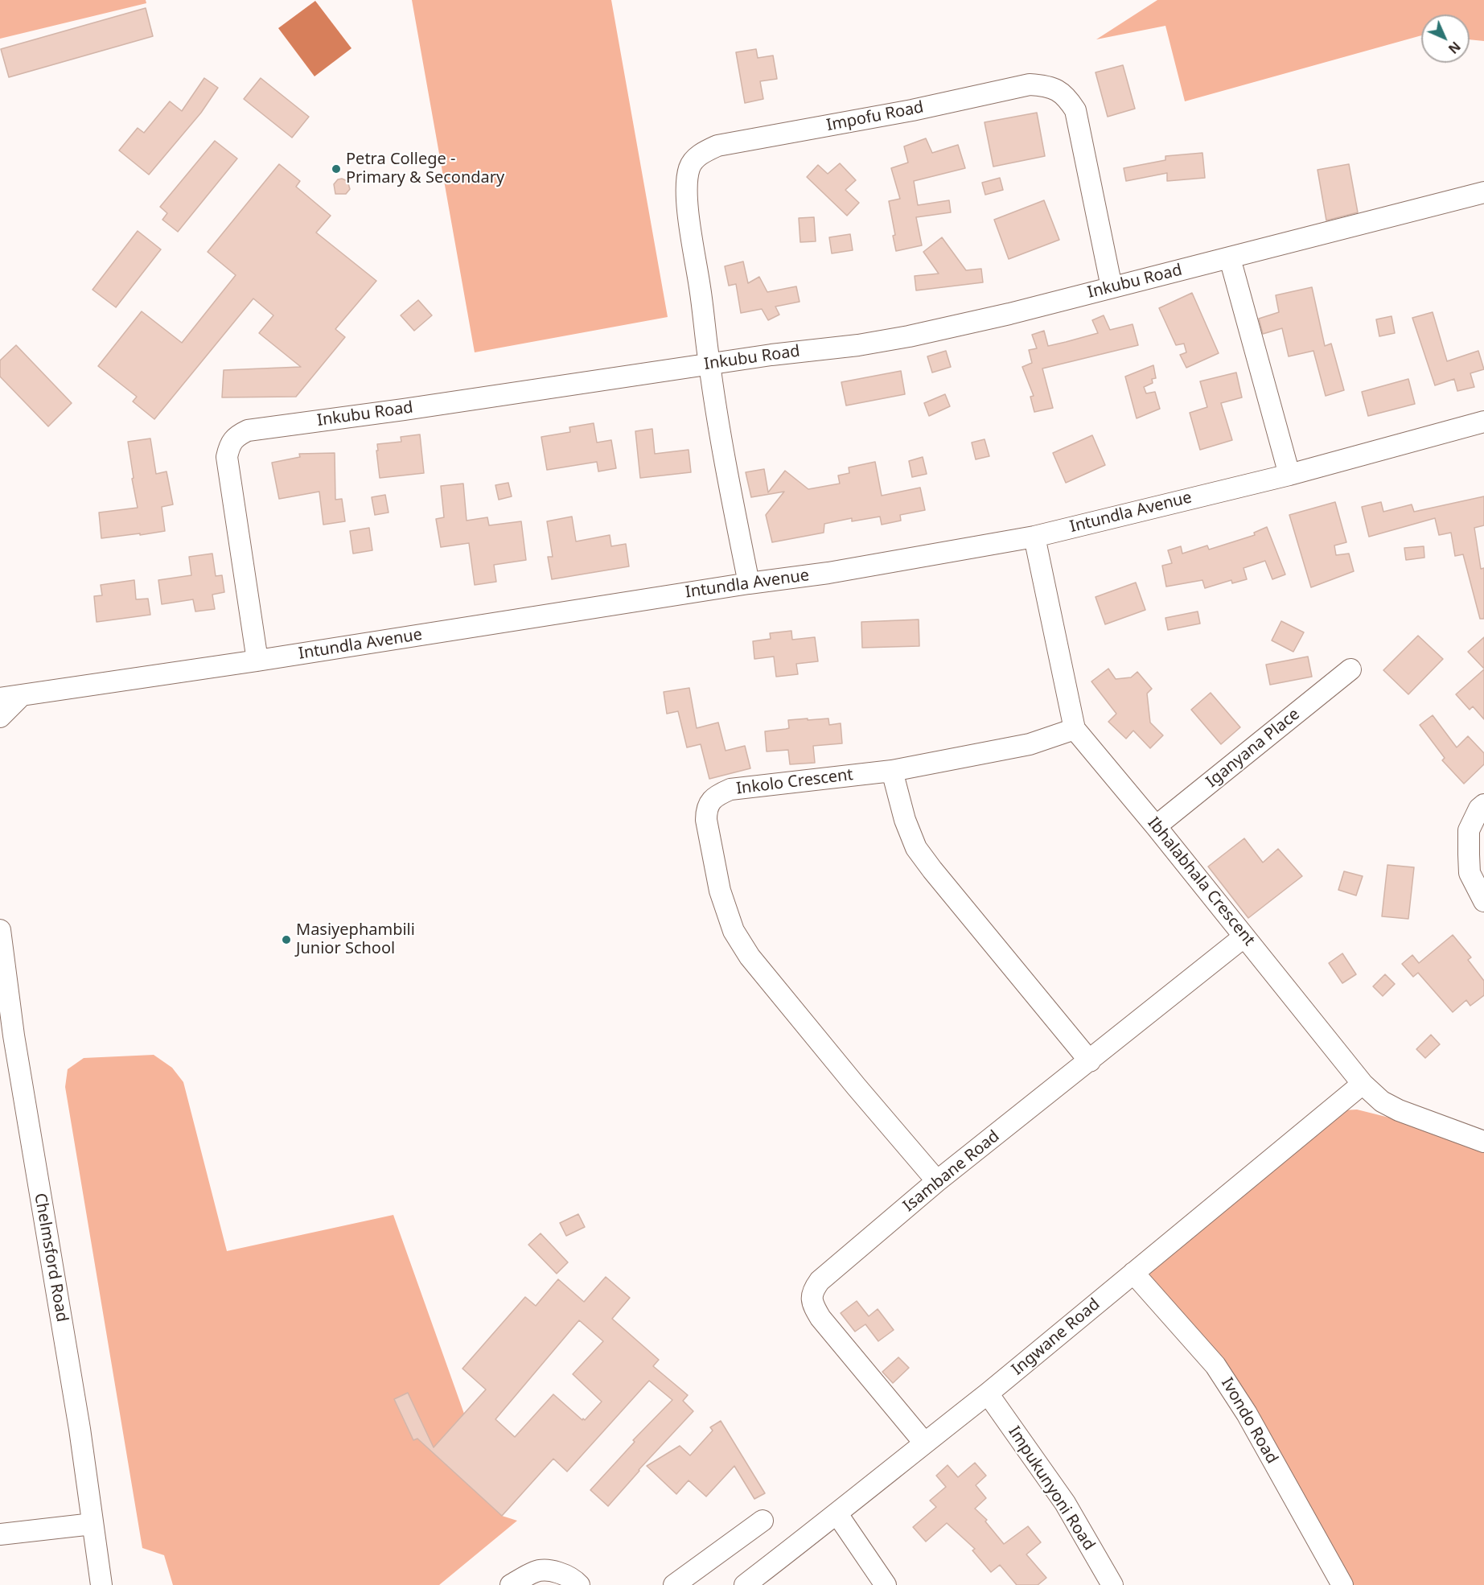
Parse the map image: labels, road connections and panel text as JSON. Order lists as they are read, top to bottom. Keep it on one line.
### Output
{"streets":{"street":["Impofu Road","Inkubu Road","Intundla Avenue","Iganyana Place","Inkolo Crescent","Ibhalabhala Crescent","Isambane Road","Chelmsford Road","Ingwane Road","Ivondo Road","Impukunyoni Road"]},"crossings":[["Impofu Road","Inkubu Road"],["Inkubu Road","Intundla Avenue"],["Intundla Avenue","Ibhalabhala Crescent"],["Iganyana Place","Ibhalabhala Crescent"],["Inkolo Crescent","Ibhalabhala Crescent"],["Inkolo Crescent","Isambane Road"],["Ibhalabhala Crescent","Isambane Road"],["Ibhalabhala Crescent","Ingwane Road"],["Isambane Road","Ingwane Road"],["Ingwane Road","Ivondo Road"],["Ingwane Road","Impukunyoni Road"]],"places":["Petra College - Primary & Secondary","Masiyephambili Junior School"],"north":"bottom right"}
